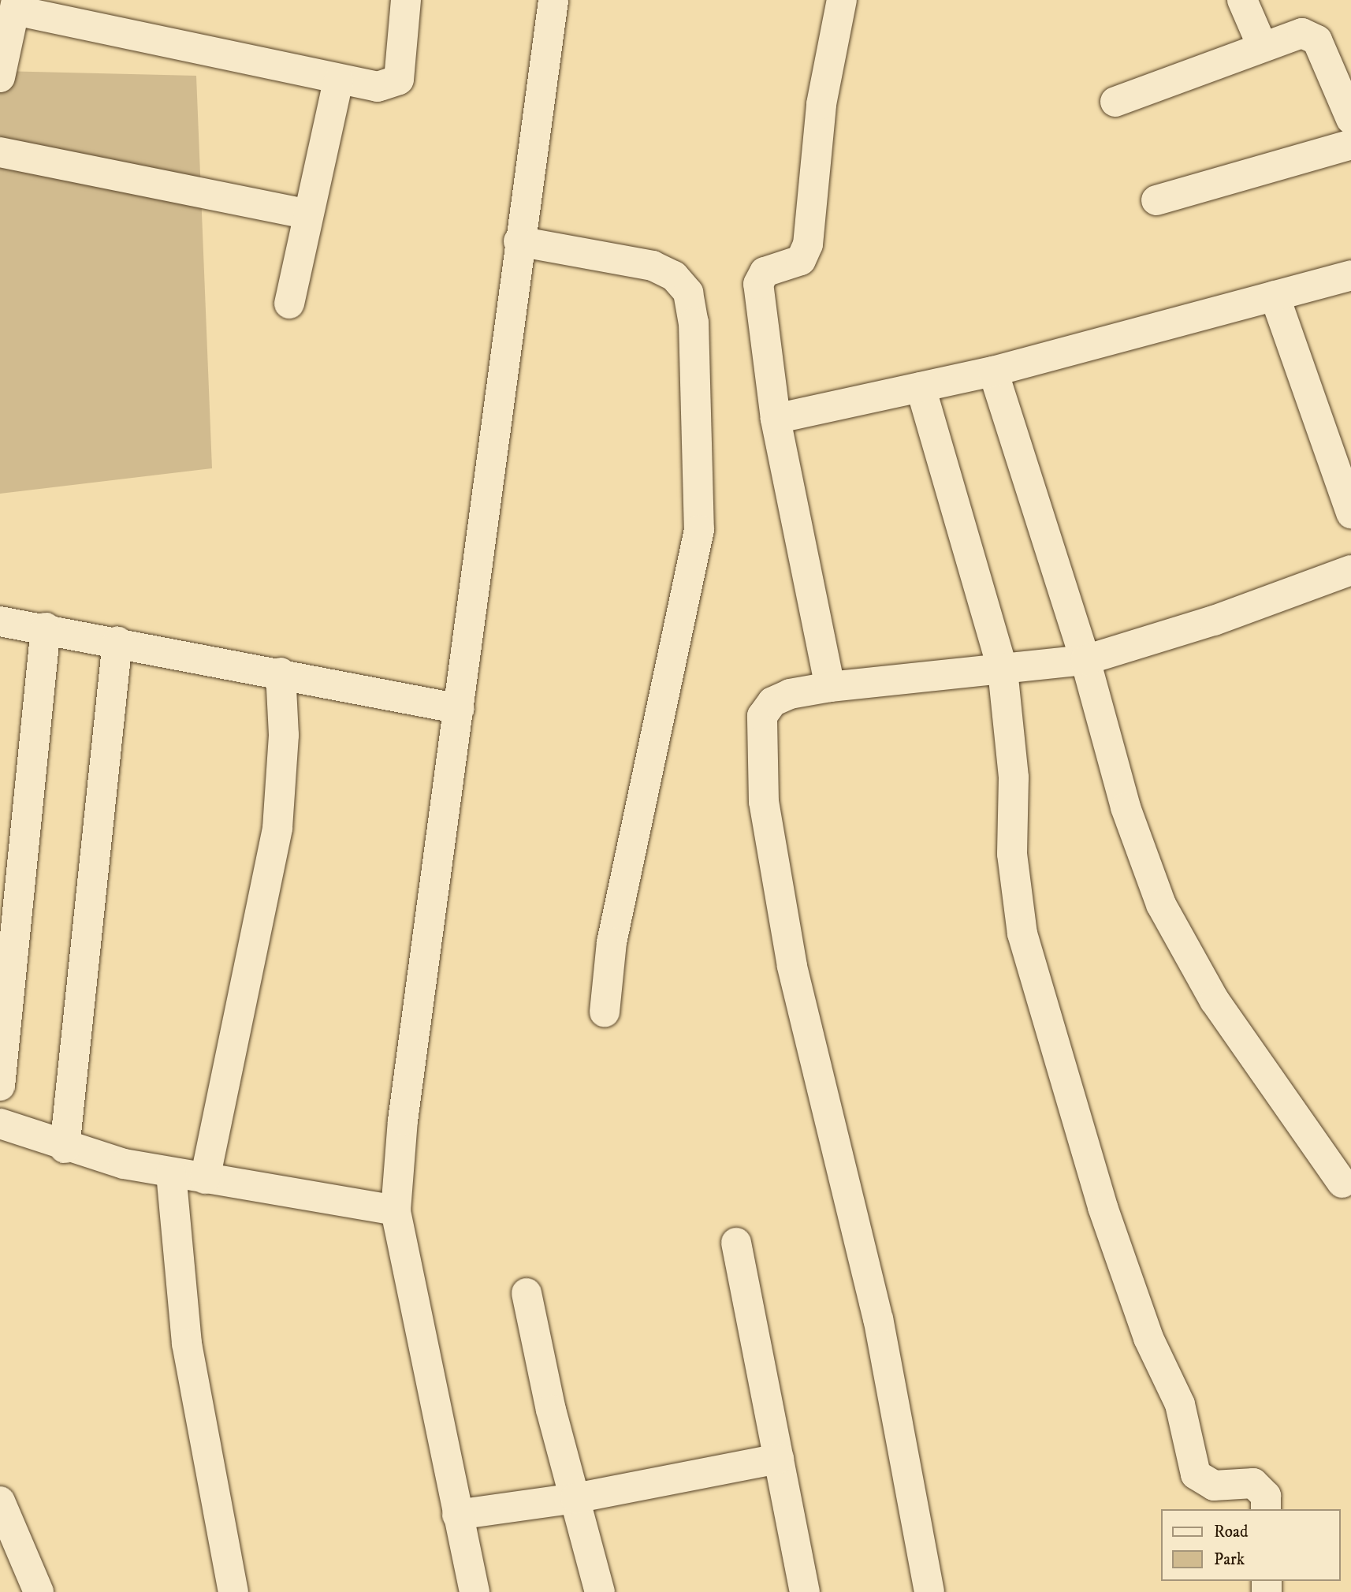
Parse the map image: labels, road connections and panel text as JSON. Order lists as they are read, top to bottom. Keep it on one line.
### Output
{"legend":["Road","Park"]}
